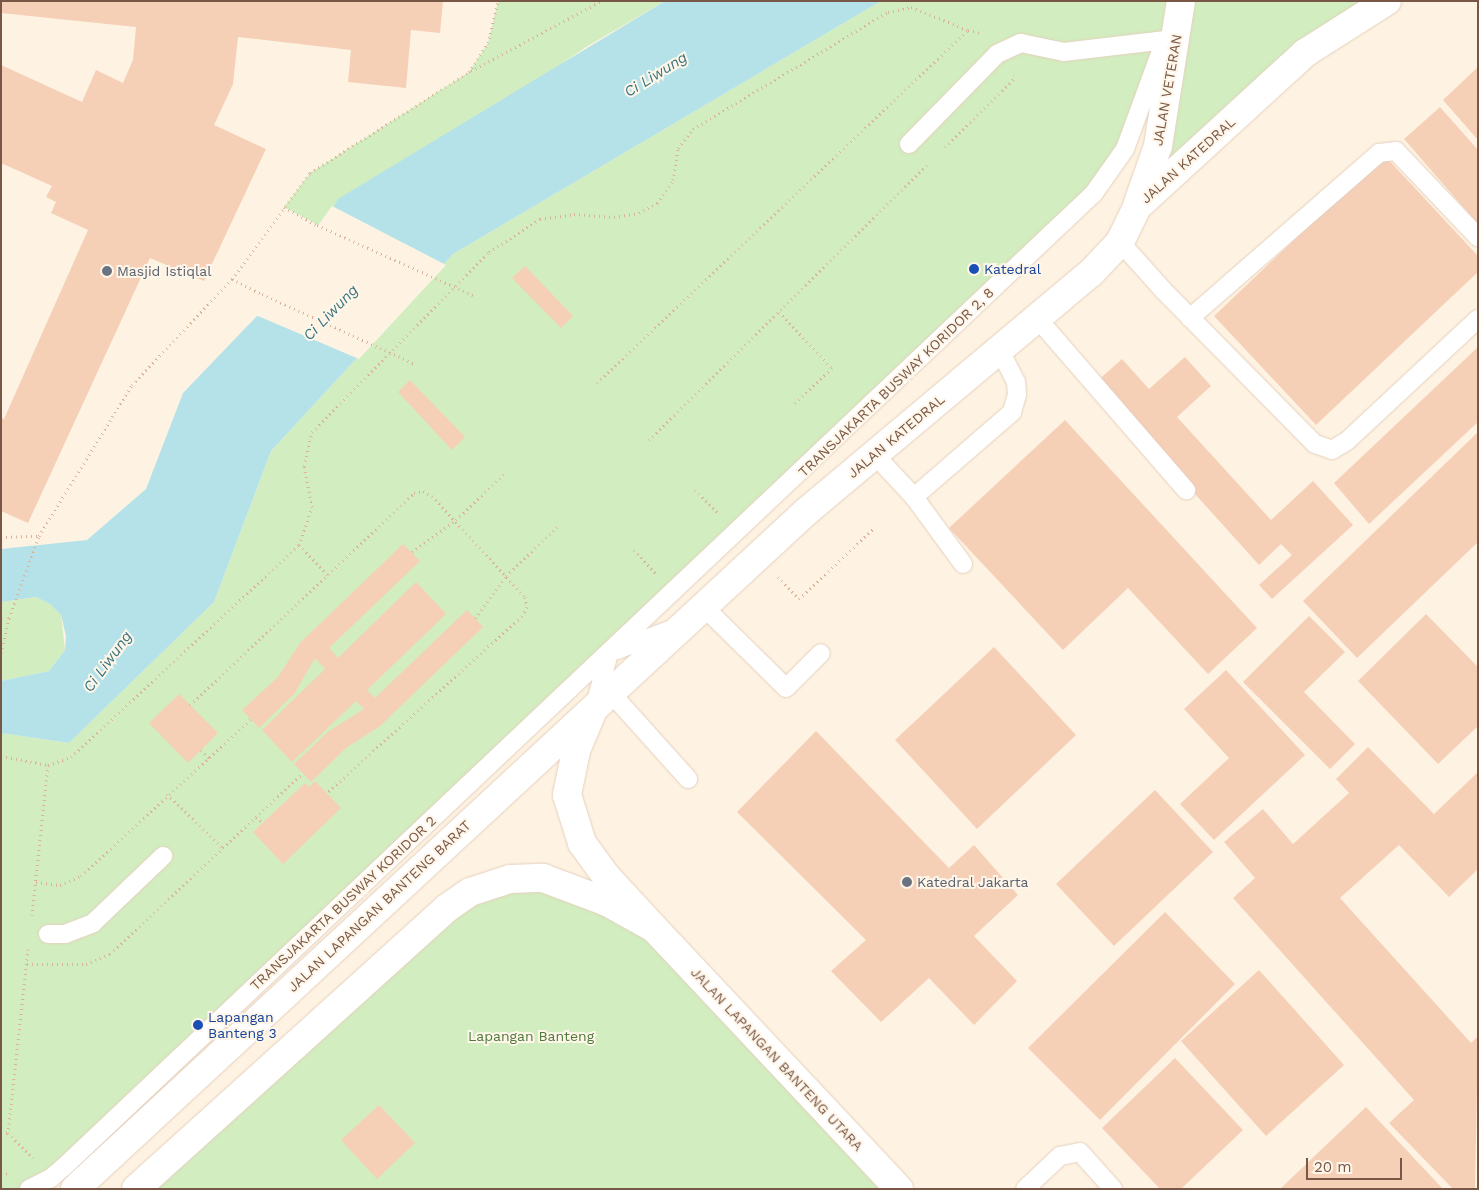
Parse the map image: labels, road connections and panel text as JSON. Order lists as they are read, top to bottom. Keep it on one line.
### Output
{"streets":{"main road":["JALAN VETERAN","JALAN KATEDRAL","JALAN LAPANGAN BANTENG BARAT","JALAN LAPANGAN BANTENG UTARA"],"lane":["TRANSJAKARTA BUSWAY KORIDOR 2, 8","TRANSJAKARTA BUSWAY KORIDOR 2"]},"crossings":[["JALAN VETERAN","JALAN KATEDRAL"],["JALAN VETERAN","TRANSJAKARTA BUSWAY KORIDOR 2, 8"],["JALAN KATEDRAL","JALAN LAPANGAN BANTENG BARAT"],["JALAN KATEDRAL","JALAN LAPANGAN BANTENG UTARA"],["TRANSJAKARTA BUSWAY KORIDOR 2, 8","TRANSJAKARTA BUSWAY KORIDOR 2"]],"water":["Ci Liwung"],"parks":["Lapangan Banteng"],"places":["Katedral","Masjid Istiqlal","Katedral Jakarta","Lapangan Banteng 3"],"scale_bar":"20 m"}
